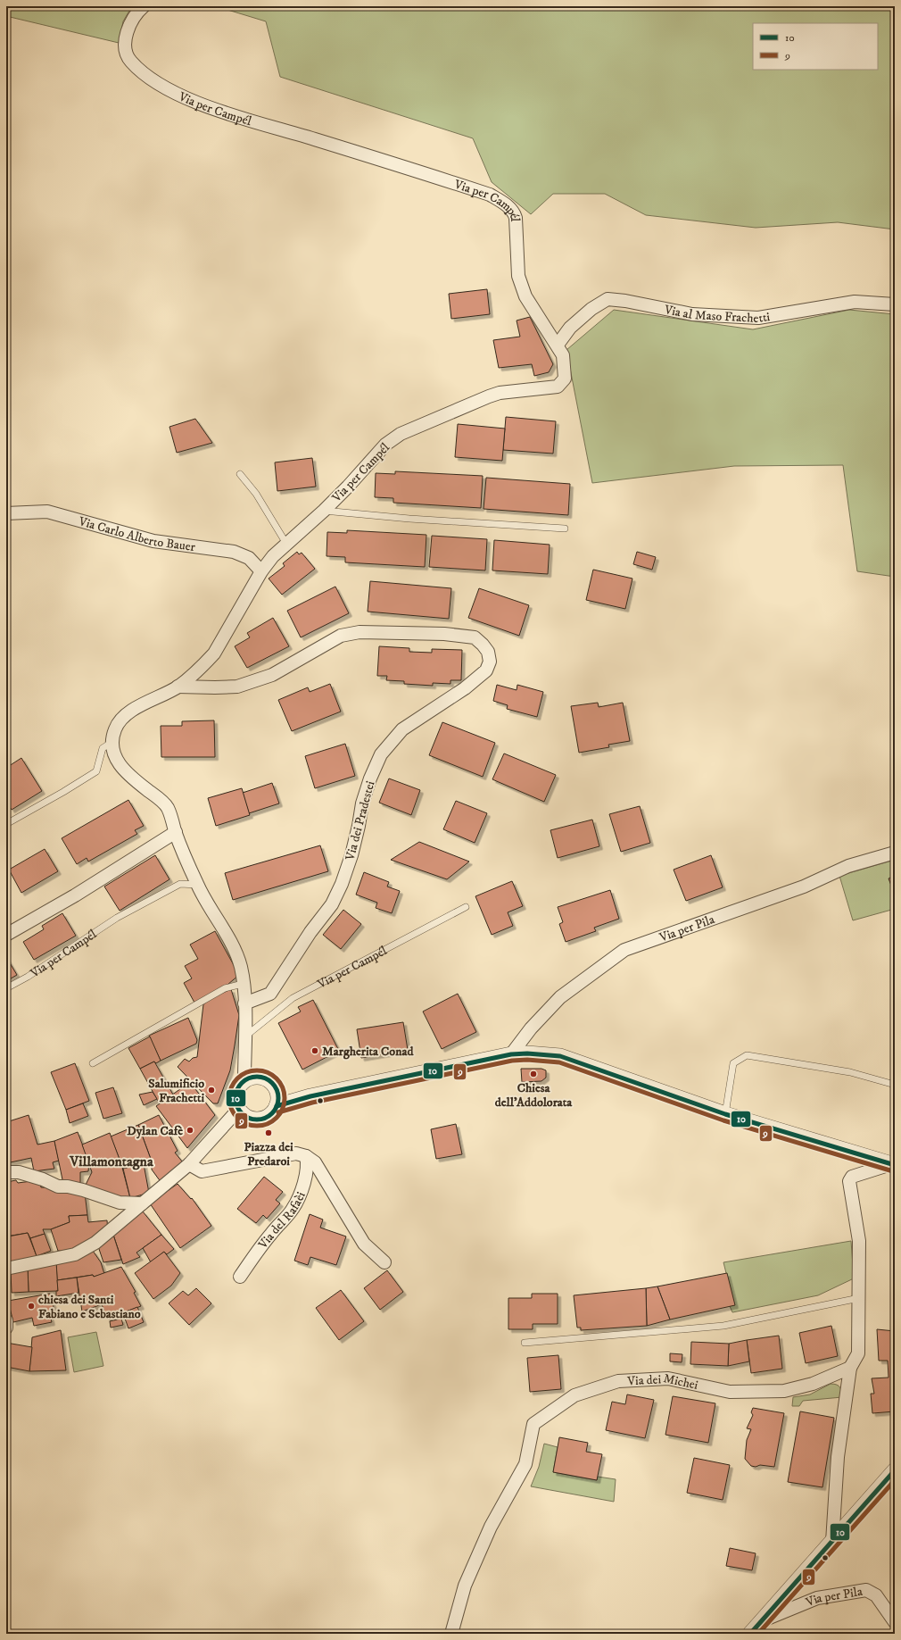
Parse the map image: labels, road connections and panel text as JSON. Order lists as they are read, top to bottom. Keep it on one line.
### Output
{"streets":{"street":["Via per Campél","Via al Maso Frachetti","Via Carlo Alberto Bauer","Via dei Pradestei","Via per Pila","Via del Rafaèi","Via dei Michei"]},"crossings":[["Via per Campél","Via al Maso Frachetti"],["Via per Campél","Via Carlo Alberto Bauer"],["Via per Campél","Via dei Pradestei"]],"districts":["Villamontagna"],"places":["Margherita Conad","Chiesa dell'Addolorata","Salumificio Frachetti","Dylan Cafè","Piazza dei Predaroi","chiesa dei Santi Fabiano e Sebastiano"],"lines":["transit line 10","transit line 9"],"legend":["10","9"]}
